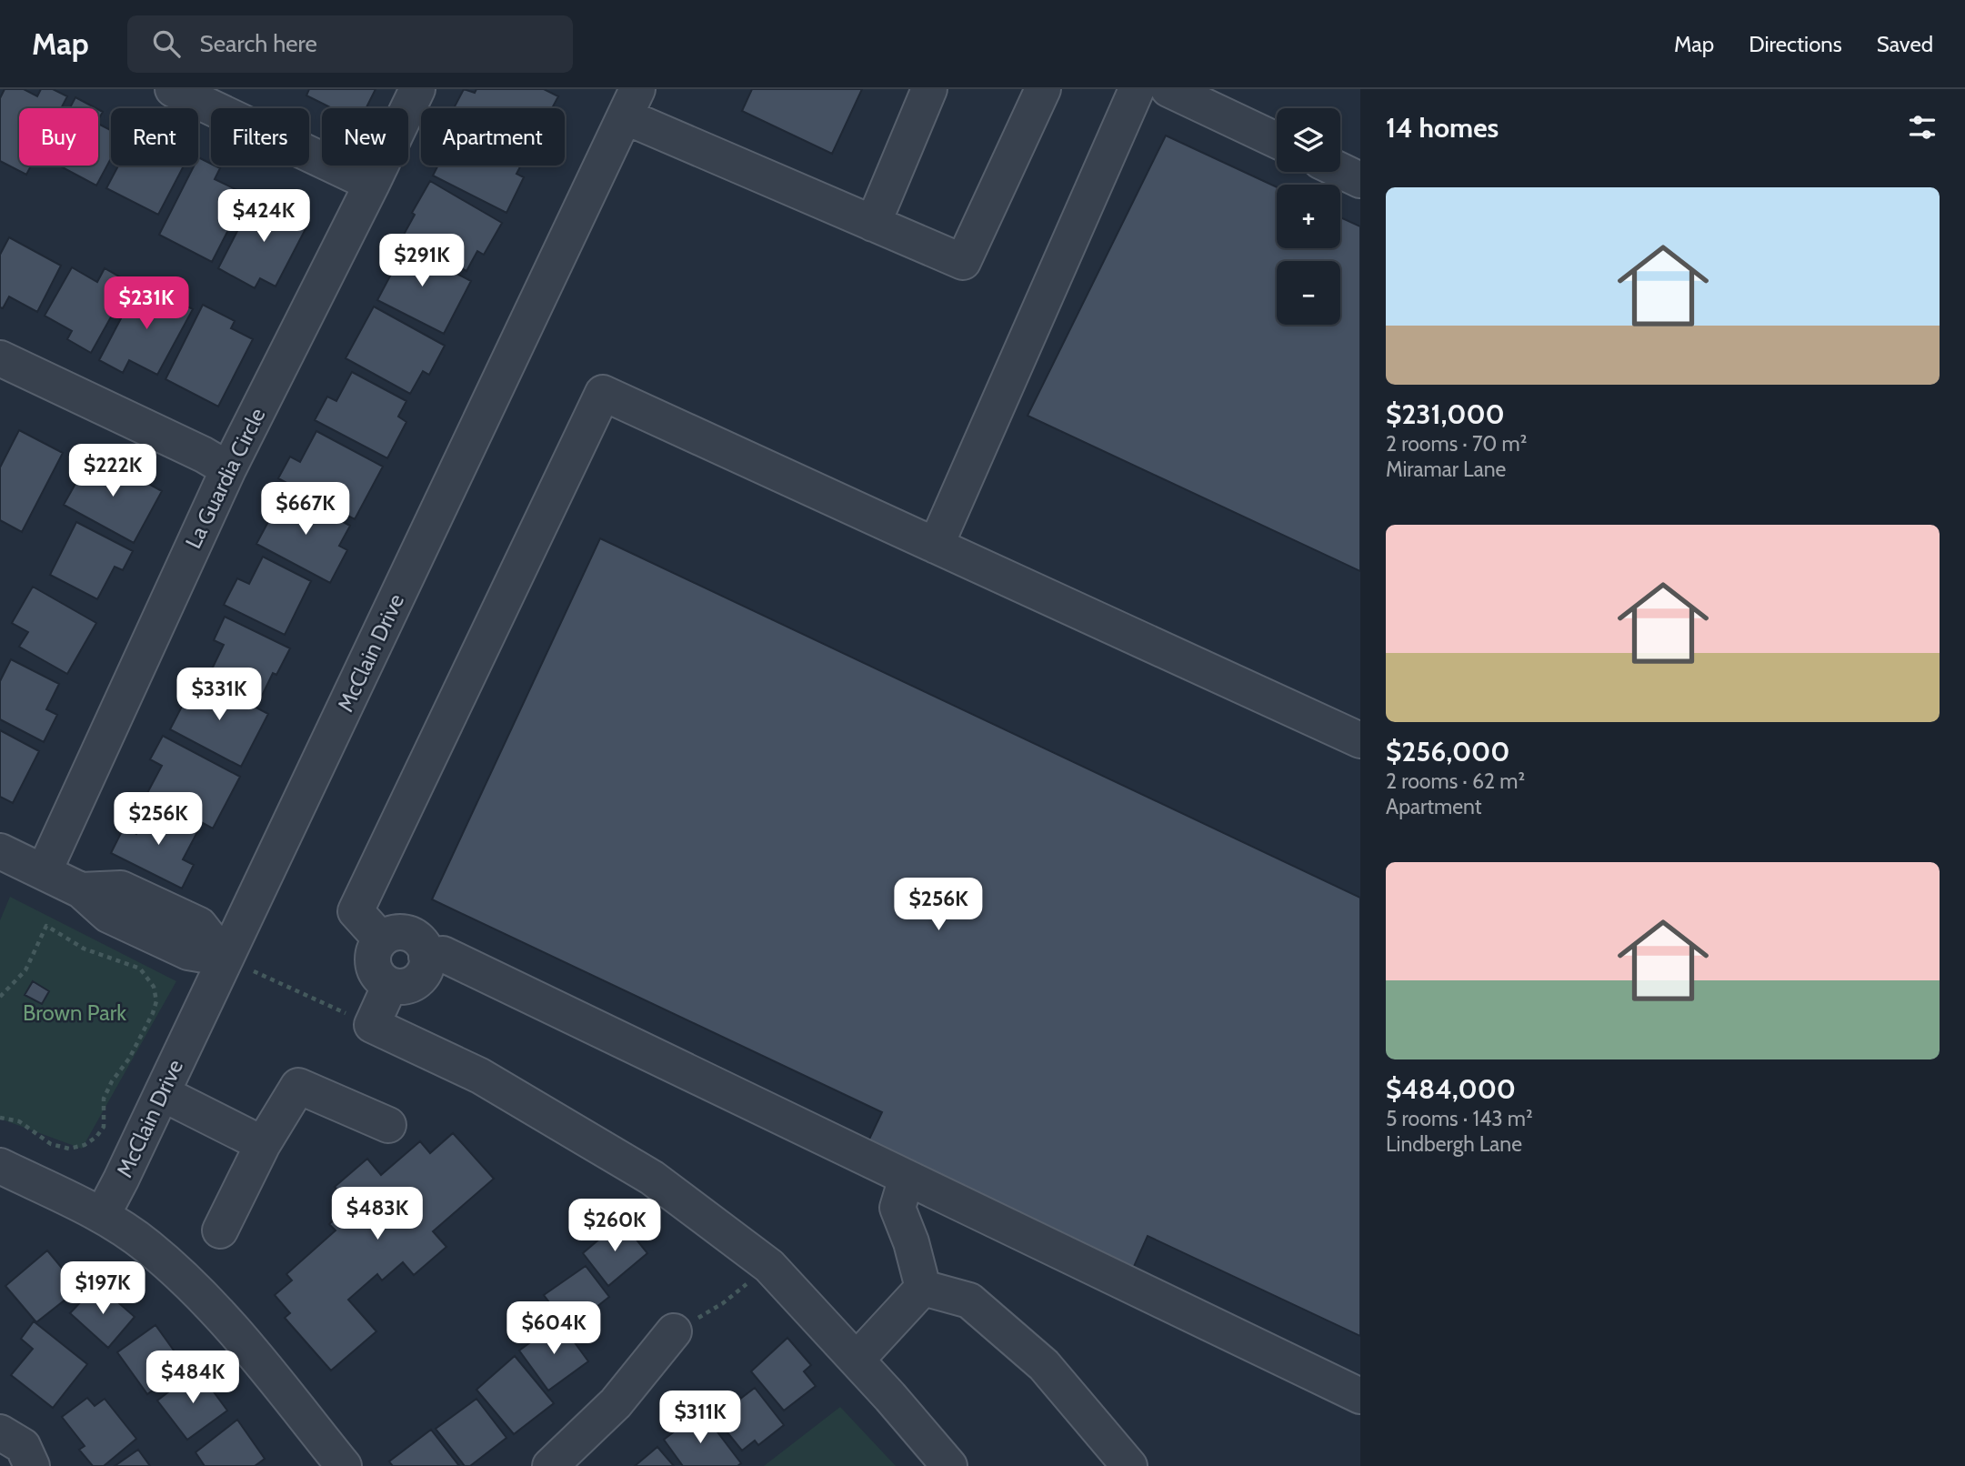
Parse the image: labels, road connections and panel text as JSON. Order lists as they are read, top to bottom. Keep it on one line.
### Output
{"streets":{"street":["La Guardia Circle","McClain Drive"]},"parks":["Brown Park"],"page":{"header":"Map","search":"Search here","nav":["Map","Directions","Saved"],"heading":"14 homes","map_buttons":["+","−"],"chip":["Buy","Rent","Filters","New","Apartment"],"list":[{"name":"$231,000","note":"2 rooms · 70 m² · Miramar Lane"},{"name":"$256,000","note":"2 rooms · 62 m² · Apartment"},{"name":"$484,000","note":"5 rooms · 143 m² · Lindbergh Lane"}],"price":["$424K","$291K","$231K","$222K","$667K","$331K","$256K","$256K","$483K","$260K","$197K","$604K","$484K","$311K"]}}
